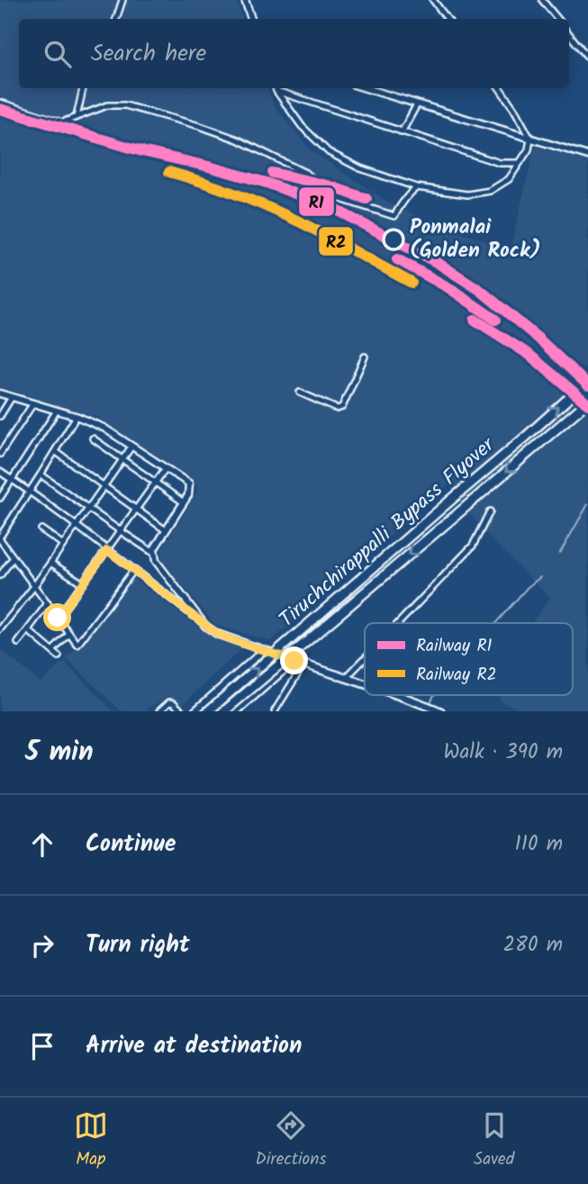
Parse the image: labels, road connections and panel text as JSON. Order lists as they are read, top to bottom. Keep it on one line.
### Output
{"streets":{"highway":["Tiruchchirappalli Bypass Flyover"]},"places":["Ponmalai (Golden Rock)"],"lines":["rail line R1","rail line R2"],"legend":["Railway R1","Railway R2"],"page":{"search":"Search here","heading":["5 min","Walk · 390 m"],"list":[["Continue","110 m"],["Turn right","280 m"],"Arrive at destination"],"nav":["Map","Directions","Saved"]}}
